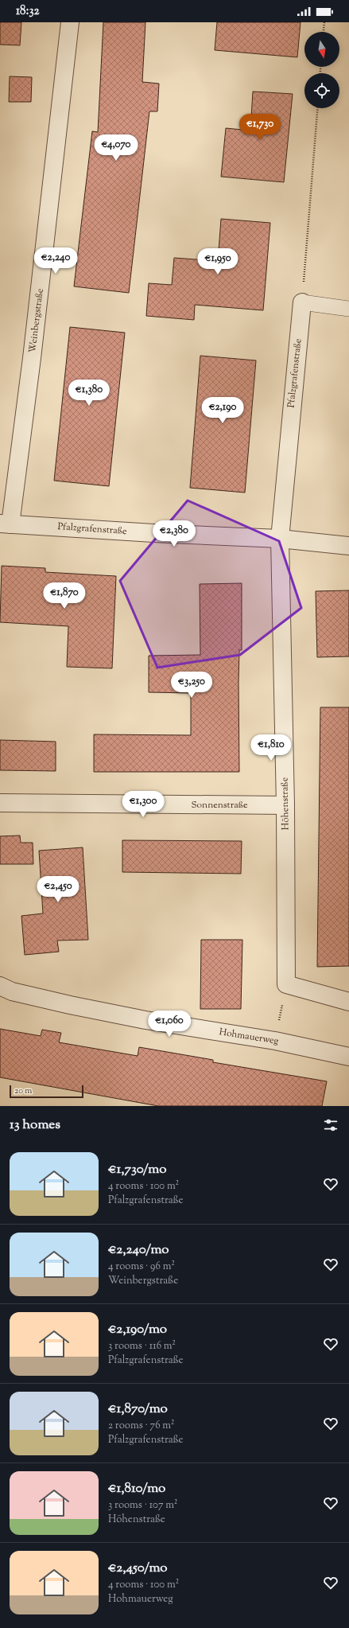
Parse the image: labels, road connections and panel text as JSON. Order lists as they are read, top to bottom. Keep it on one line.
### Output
{"streets":{"street":["Weinbergstraße","Pfalzgrafenstraße","Höhenstraße","Sonnenstraße","Hohmauerweg"]},"crossings":[["Weinbergstraße","Pfalzgrafenstraße"],["Pfalzgrafenstraße","Höhenstraße"],["Höhenstraße","Sonnenstraße"]],"scale_bar":"20 m","north":"bottom","page":{"status":"18:32","price":["€1,730","€4,070","€2,240","€1,950","€1,380","€2,190","€2,380","€1,870","€3,250","€1,810","€1,300","€2,450","€1,060"],"scale":"20 m","heading":"13 homes","list":[{"name":"€1,730/mo","note":"4 rooms · 100 m² · Pfalzgrafenstraße"},{"name":"€2,240/mo","note":"4 rooms · 96 m² · Weinbergstraße"},{"name":"€2,190/mo","note":"3 rooms · 116 m² · Pfalzgrafenstraße"},{"name":"€1,870/mo","note":"2 rooms · 76 m² · Pfalzgrafenstraße"},{"name":"€1,810/mo","note":"3 rooms · 107 m² · Höhenstraße"},{"name":"€2,450/mo","note":"4 rooms · 100 m² · Hohmauerweg"}]}}
